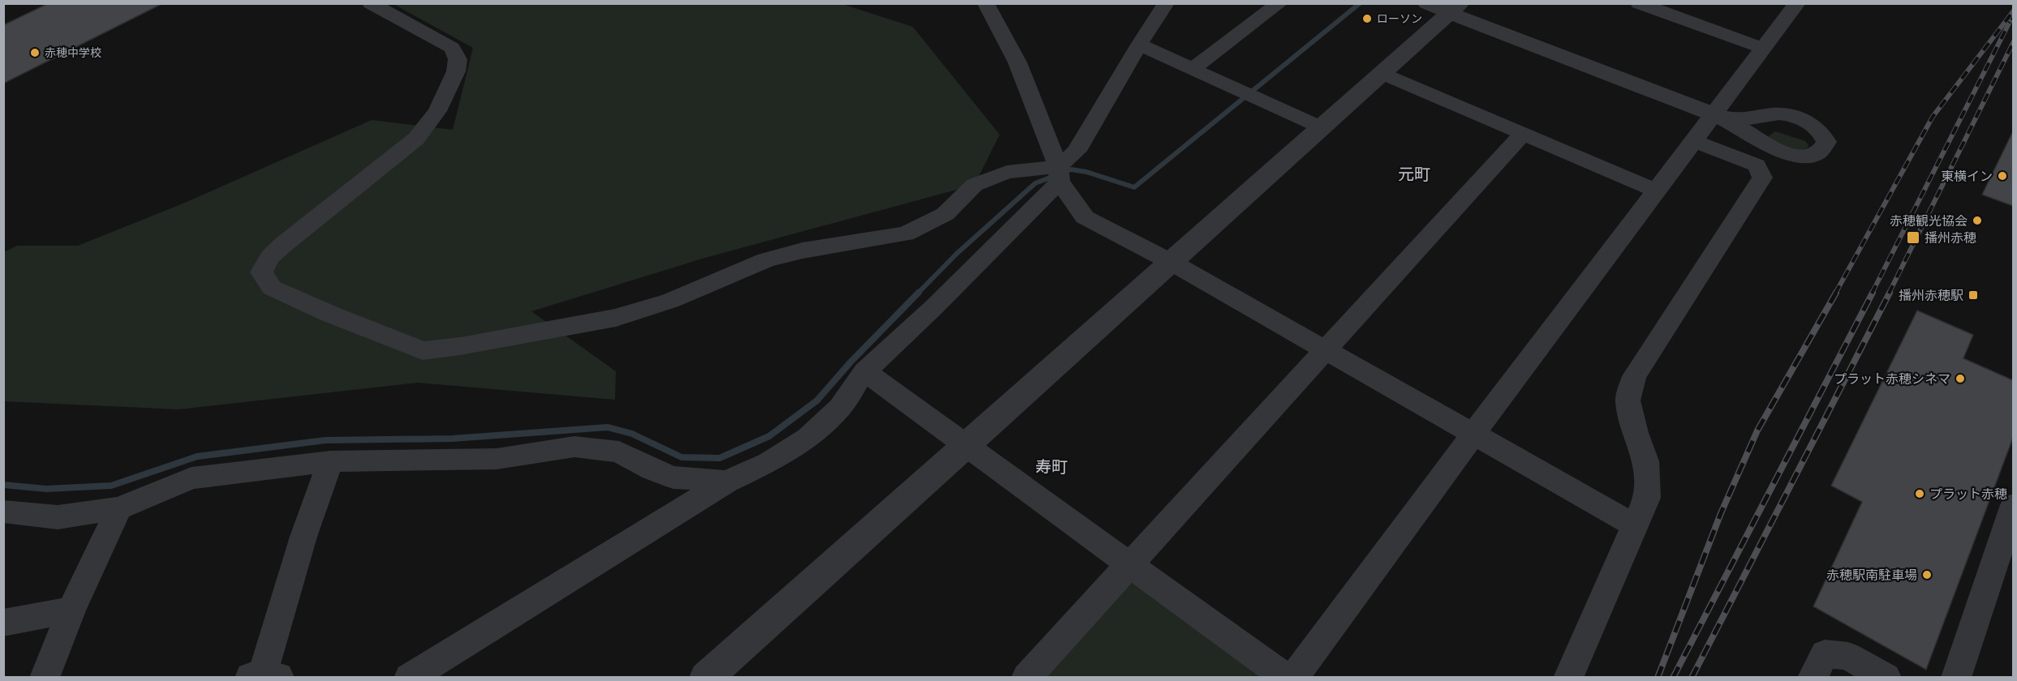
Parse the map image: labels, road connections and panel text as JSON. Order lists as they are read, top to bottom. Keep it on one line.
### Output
{"districts":["元町","寿町"],"places":{"other":["ローソン","赤穂中学校","東横イン","赤穂観光協会","プラット赤穂シネマ","プラット赤穂","赤穂駅南駐車場"],"transit":["播州赤穂","播州赤穂駅"]}}
